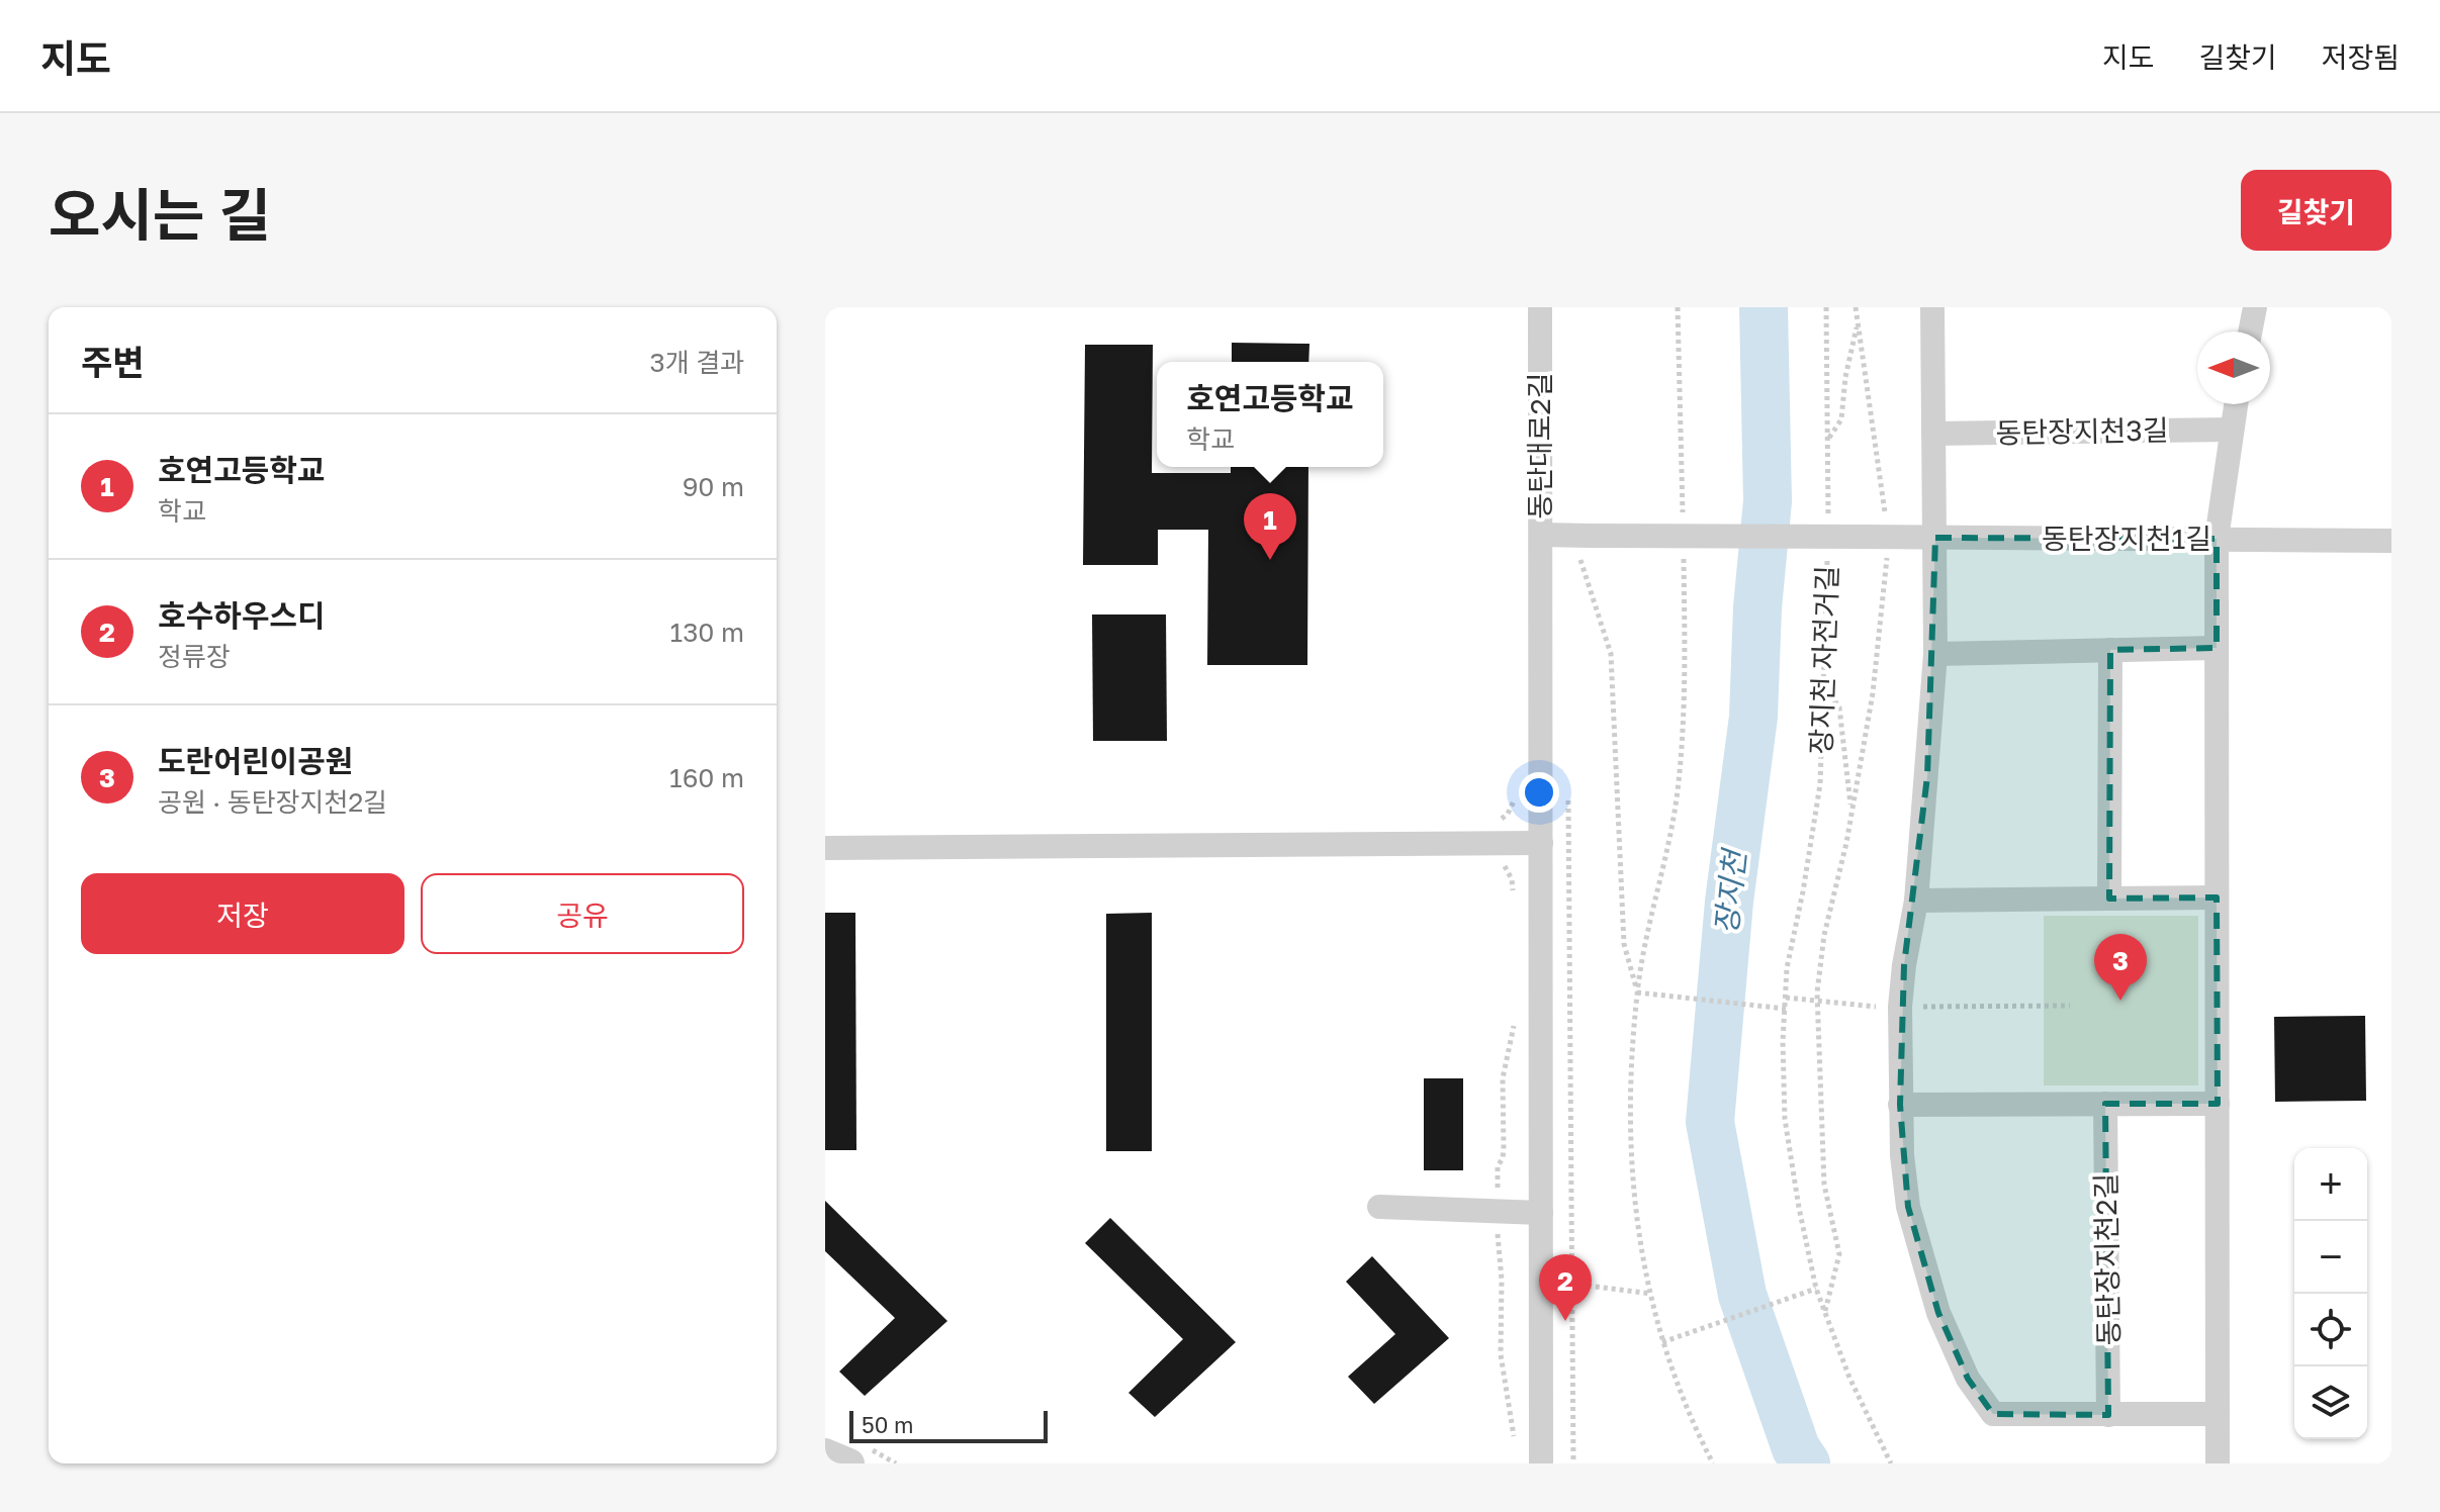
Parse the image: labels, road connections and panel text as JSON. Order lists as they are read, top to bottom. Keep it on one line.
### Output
{"streets":{"street":["동탄장지천3길","동탄대로2길","동탄장지천1길","동탄장지천2길"],"path":["장지천 자전거길"]},"crossings":[["동탄대로2길","동탄장지천1길"]],"water":["장지천"],"scale_bar":"50 m","north":"left","page":{"header":"지도","nav":["지도","길찾기","저장됨"],"title":"오시는 길","buttons":["길찾기",["저장","공유"]],"heading":["주변","3개 결과"],"popup":["호연고등학교","학교"],"list":[{"mark":"1","name":"호연고등학교","note":"학교","value":"90 m"},{"mark":"2","name":"호수하우스디","note":"정류장","value":"130 m"},{"mark":"3","name":"도란어린이공원","note":"공원 · 동탄장지천2길","value":"160 m"}],"pins":["1","3","2"],"map_buttons":["+","−"],"scale":"50 m"}}
